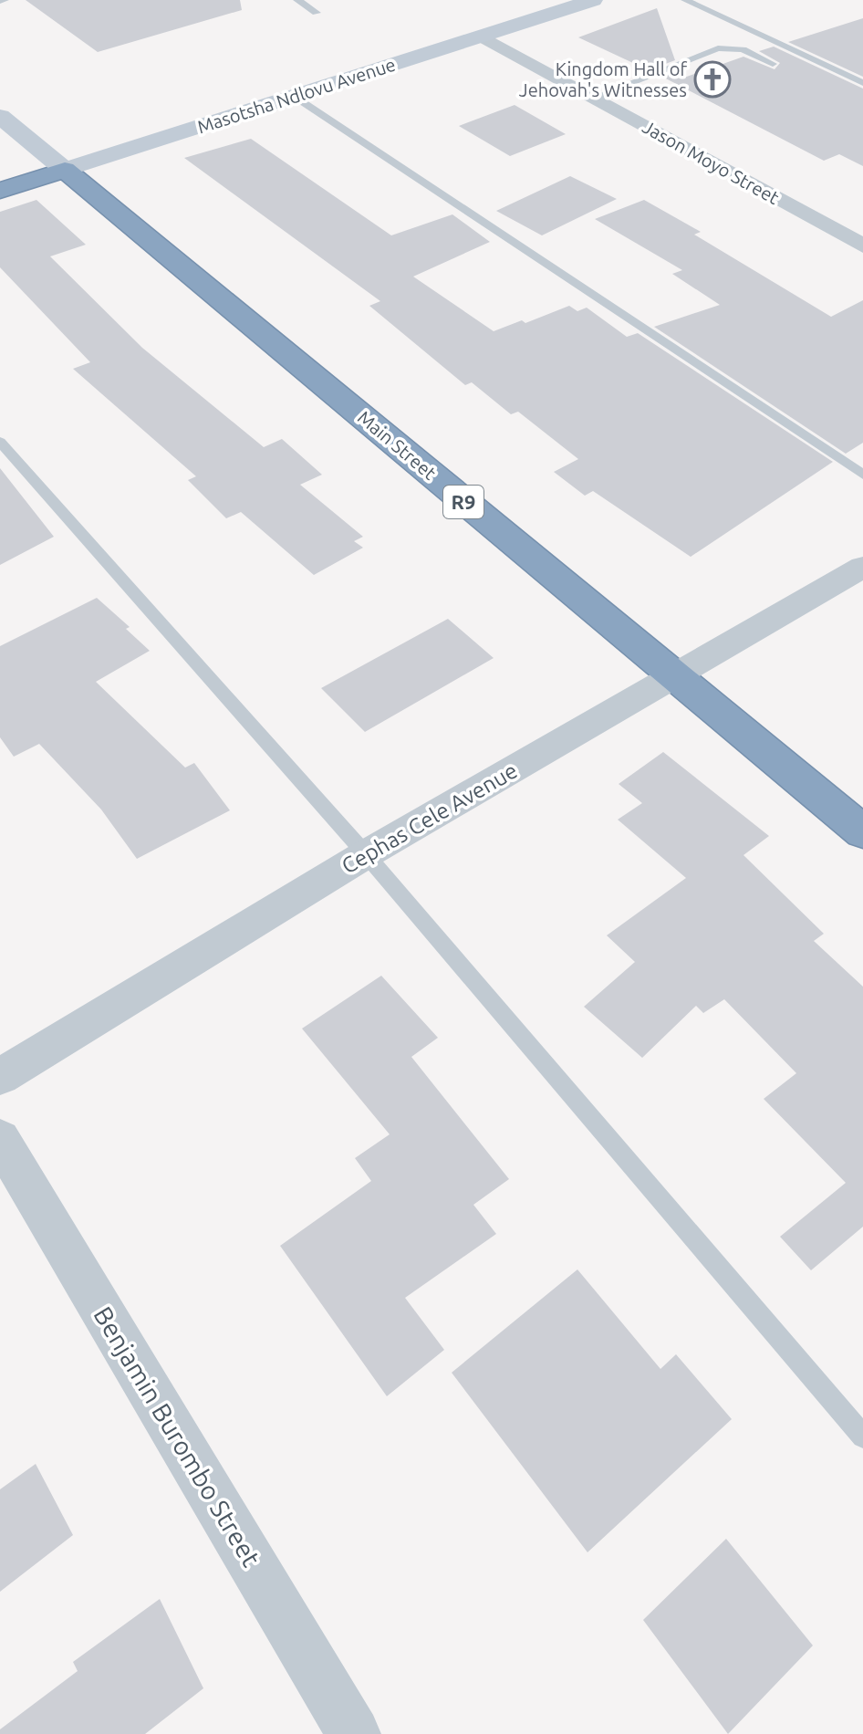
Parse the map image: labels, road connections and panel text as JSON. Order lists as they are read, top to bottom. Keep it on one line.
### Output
{"streets":{"highway":["Masotsha Ndlovu Avenue","Main Street","R9"],"street":["Jason Moyo Street","Cephas Cele Avenue","Benjamin Burombo Street"]},"crossings":[["Masotsha Ndlovu Avenue","Jason Moyo Street"],["Masotsha Ndlovu Avenue","Main Street"],["Main Street","Cephas Cele Avenue"]],"places":{"church":["Kingdom Hall of Jehovah's Witnesses"]}}
